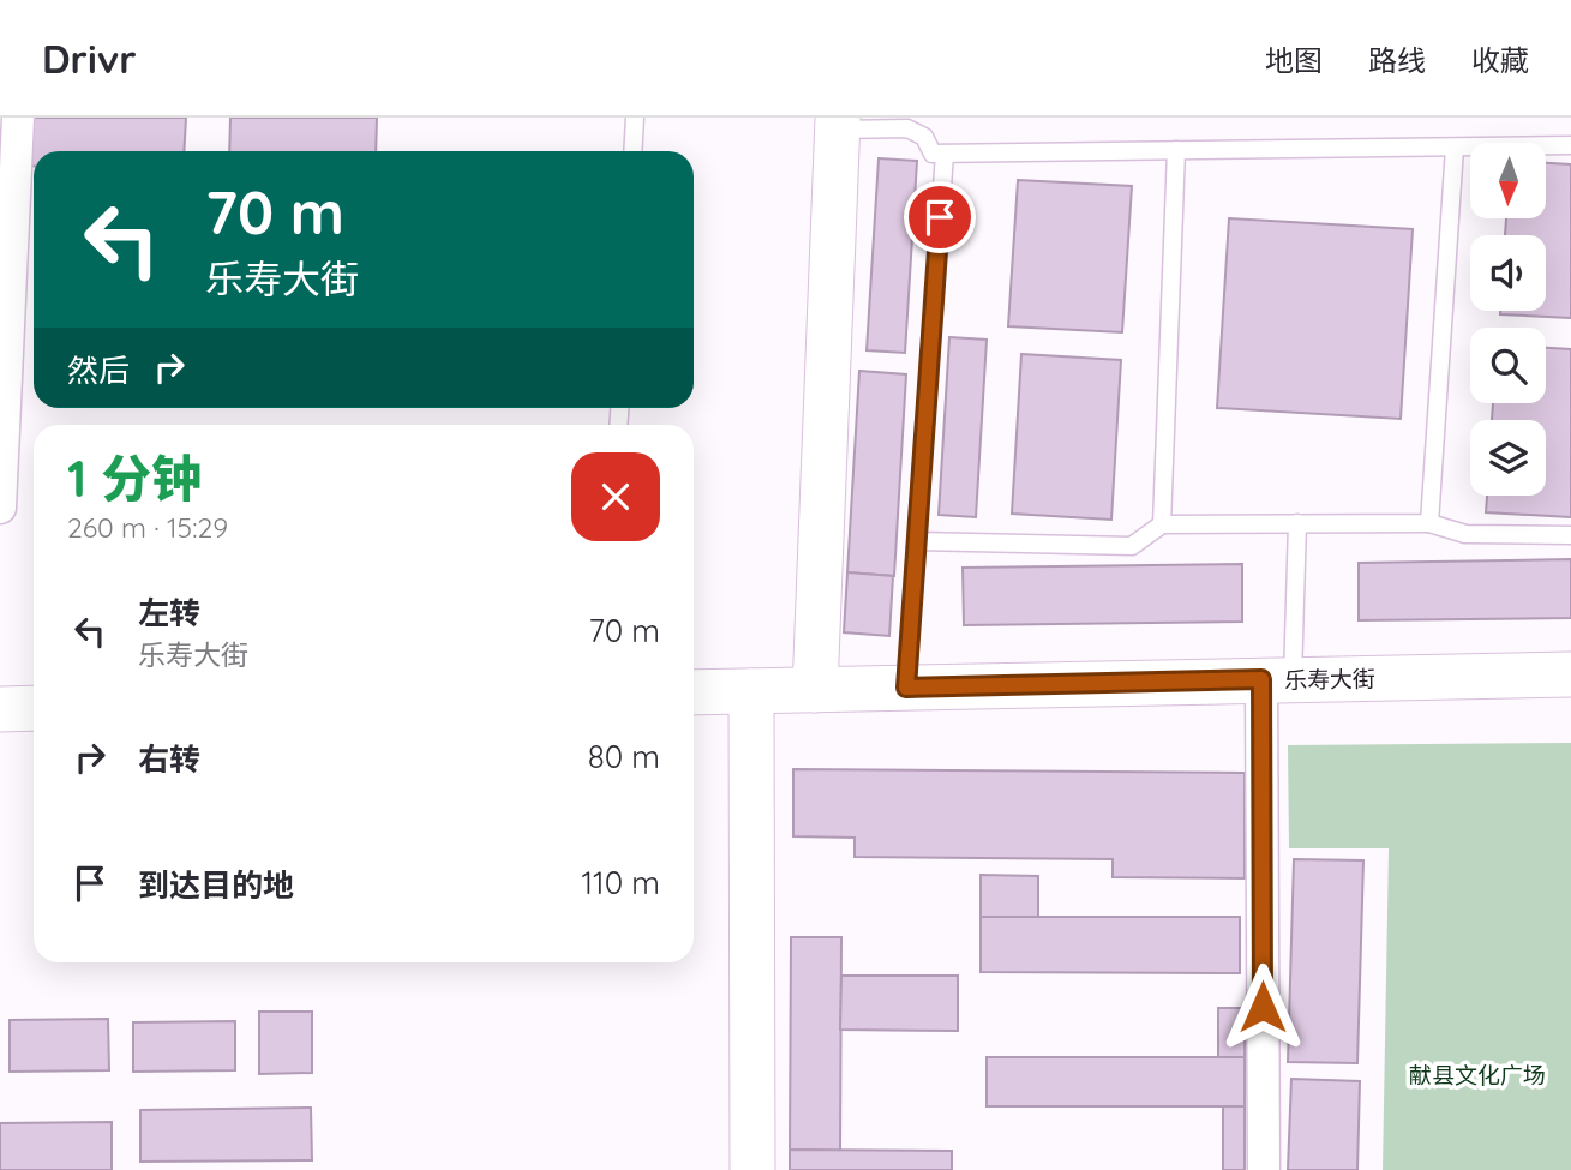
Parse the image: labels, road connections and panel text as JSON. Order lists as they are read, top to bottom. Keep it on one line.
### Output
{"streets":{"street":["乐寿大街"]},"parks":["献县文化广场"],"north":"bottom","page":{"header":"Drivr","nav":["地图","路线","收藏"],"turn":["70 m","乐寿大街"],"then":"然后","heading":["1 分钟","260 m · 15:29"],"list":[{"name":"左转","note":"乐寿大街","value":"70 m"},{"name":"右转","value":"80 m"},{"name":"到达目的地","value":"110 m"}]}}
